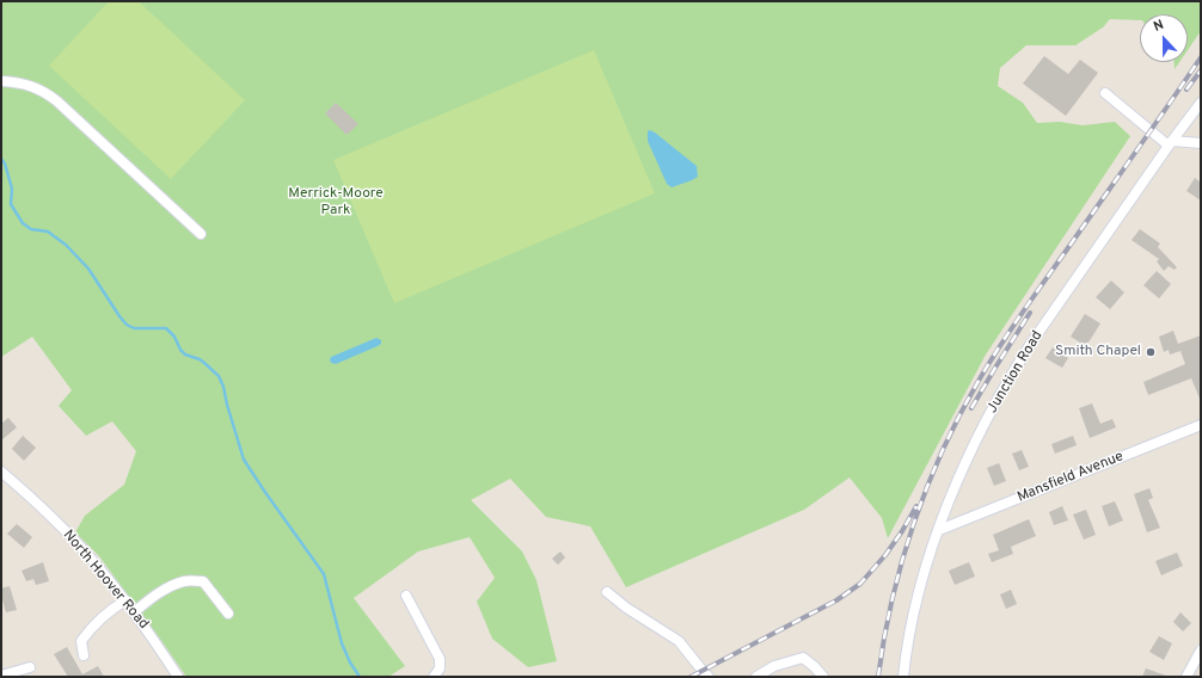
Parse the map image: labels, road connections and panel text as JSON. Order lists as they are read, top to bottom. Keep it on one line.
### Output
{"streets":{"street":["Junction Road","Mansfield Avenue","North Hoover Road"]},"crossings":[["Junction Road","Mansfield Avenue"]],"parks":["Merrick-Moore Park"],"places":["Smith Chapel"],"north":"top"}
